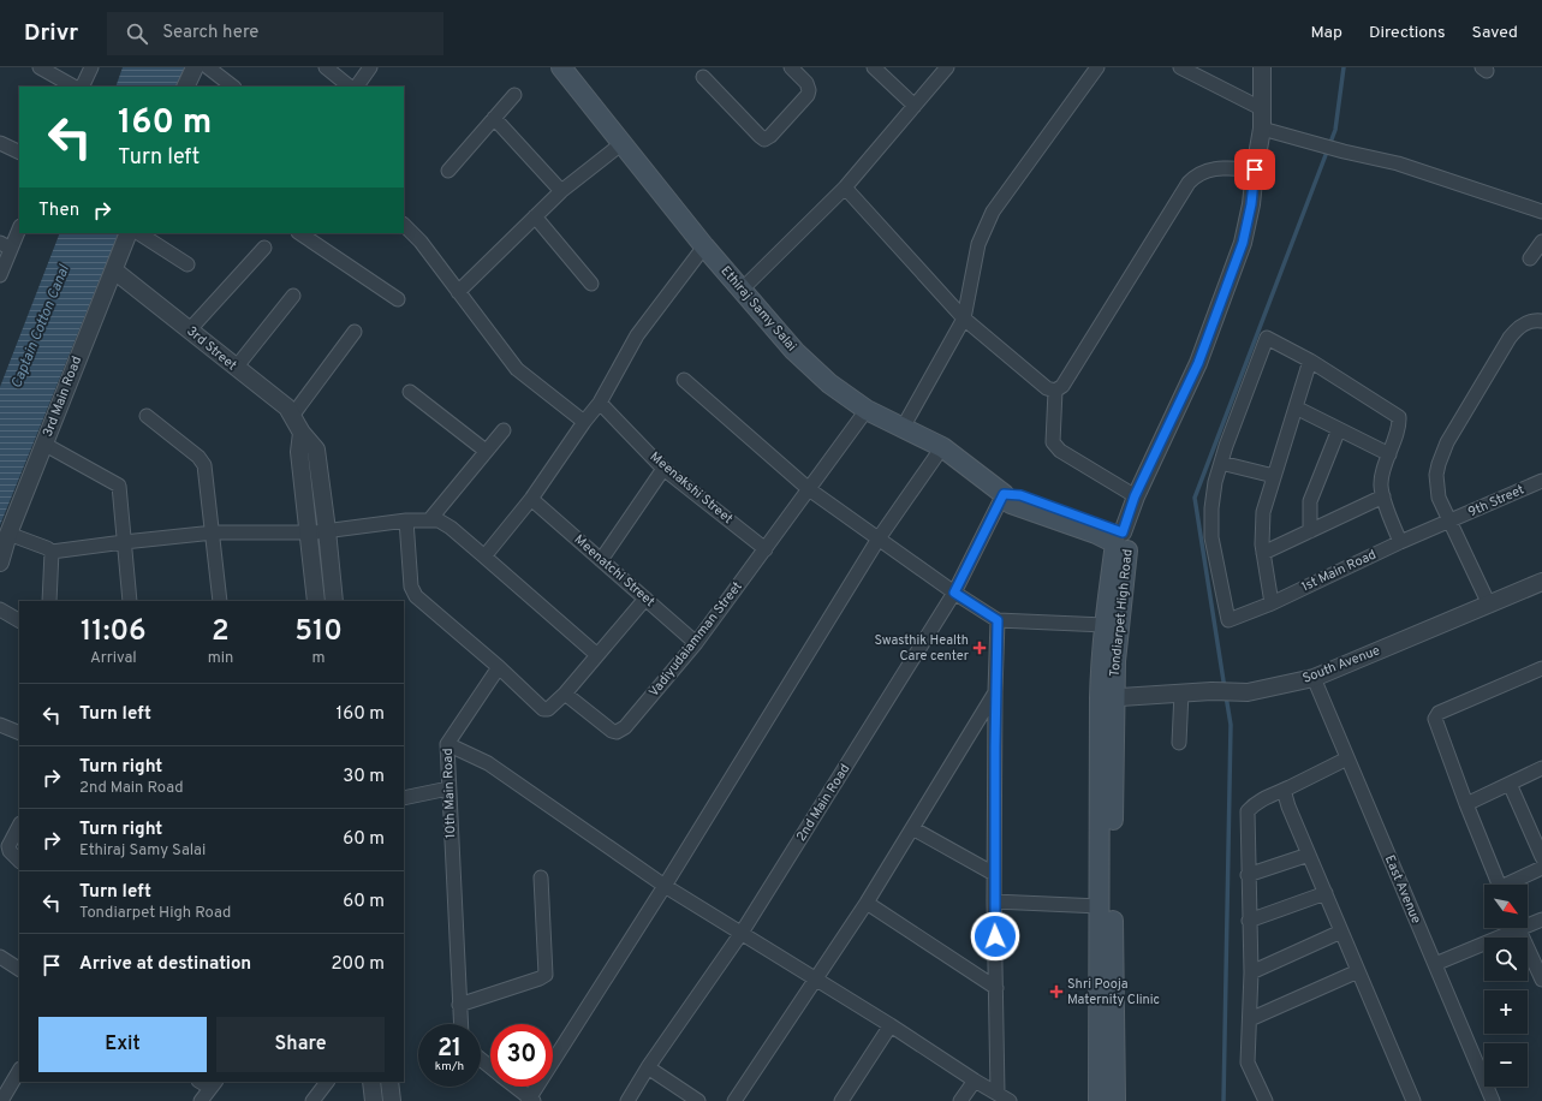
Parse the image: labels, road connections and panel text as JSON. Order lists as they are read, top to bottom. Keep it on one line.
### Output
{"streets":{"main road":["Ethiraj Samy Salai","Tondiarpet High Road"],"street":["3rd Street","3rd Main Road","Meenakshi Street","9th Street","Meenatchi Street","1st Main Road","Vadiyudaiamman Street","South Avenue","10th Main Road","2nd Main Road","East Avenue"]},"crossings":[["Ethiraj Samy Salai","Tondiarpet High Road"],["Ethiraj Samy Salai","Vadiyudaiamman Street"],["Ethiraj Samy Salai","2nd Main Road"],["3rd Street","3rd Main Road"],["Meenakshi Street","Vadiyudaiamman Street"],["9th Street","1st Main Road"],["Meenatchi Street","Vadiyudaiamman Street"],["Tondiarpet High Road","South Avenue"],["South Avenue","East Avenue"]],"water":["Captain Cotton Canal"],"places":{"health":["Swasthik Health Care center","Shri Pooja Maternity Clinic"]},"north":"bottom right","page":{"header":"Drivr","search":"Search here","nav":["Map","Directions","Saved"],"turn":["160 m","Turn left"],"then":"Then","eta":["11:06","Arrival","2","min","510","m"],"list":[{"name":"Turn left","value":"160 m"},{"name":"Turn right","note":"2nd Main Road","value":"30 m"},{"name":"Turn right","note":"Ethiraj Samy Salai","value":"60 m"},{"name":"Turn left","note":"Tondiarpet High Road","value":"60 m"},{"name":"Arrive at destination","value":"200 m"}],"map_buttons":["+","−"],"buttons":["Exit","Share"],"speed":"21 km/h","limit":"30"}}
